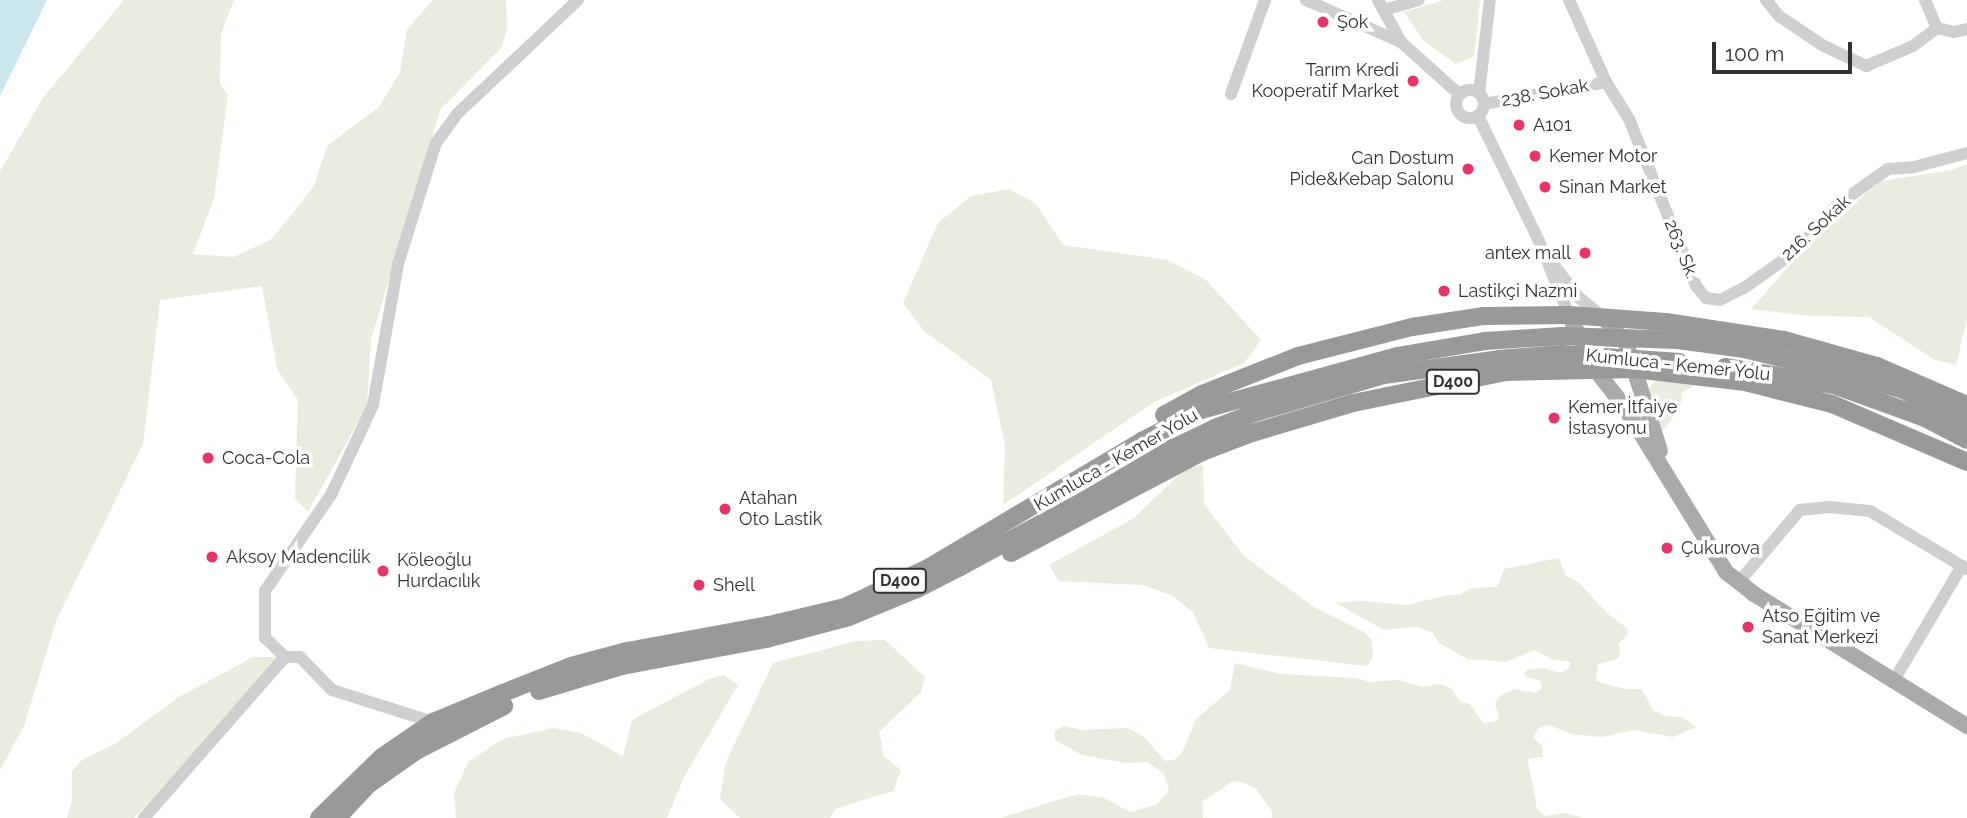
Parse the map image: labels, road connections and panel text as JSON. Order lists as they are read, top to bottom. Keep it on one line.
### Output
{"streets":{"highway":["Kumluca - Kemer Yolu","D400"],"street":["238. Sokak","216. Sokak","263. Sk."]},"crossings":[["238. Sokak","263. Sk."],["216. Sokak","263. Sk."]],"places":["Şok","Tarım Kredi Kooperatif Market","A101","Kemer Motor","Can Dostum Pide&Kebap Salonu","Sinan Market","antex mall","Lastikçi Nazmi","Kemer İtfaiye İstasyonu","Coca-Cola","Atahan Oto Lastik","Çukurova","Aksoy Madencilik","Köleoğlu Hurdacılık","Shell","Atso Eğitim ve Sanat Merkezi"],"scale_bar":"100 m"}
